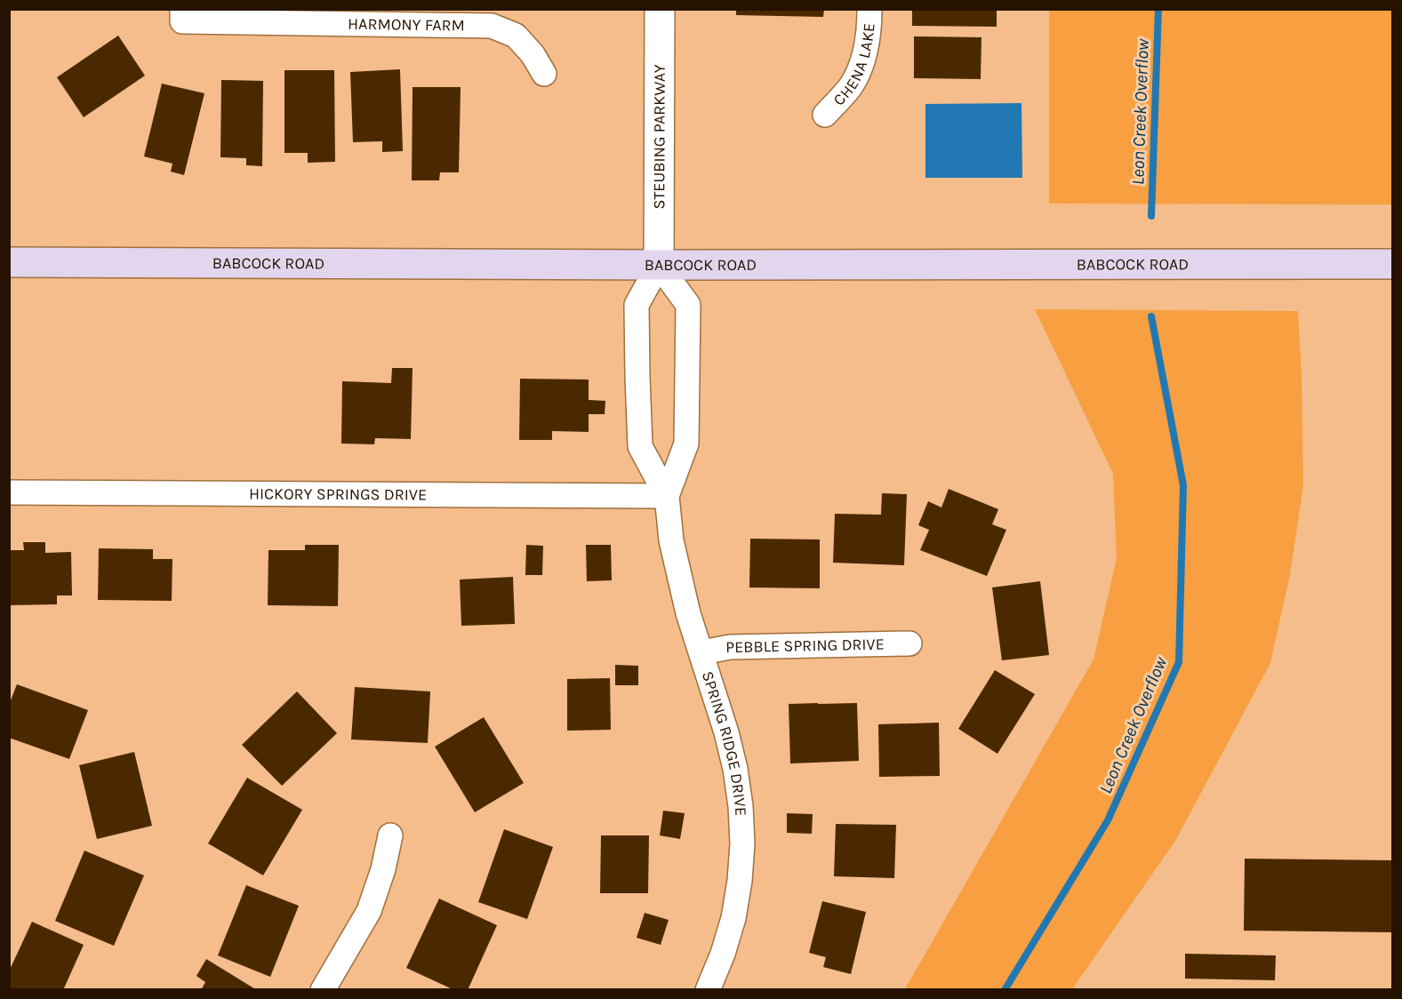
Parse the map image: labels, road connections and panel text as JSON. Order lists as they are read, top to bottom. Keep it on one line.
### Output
{"streets":{"main road":["BABCOCK ROAD"],"street":["HARMONY FARM","CHENA LAKE","STEUBING PARKWAY","HICKORY SPRINGS DRIVE","PEBBLE SPRING DRIVE","SPRING RIDGE DRIVE"]},"crossings":[["STEUBING PARKWAY","BABCOCK ROAD"],["STEUBING PARKWAY","SPRING RIDGE DRIVE"],["BABCOCK ROAD","SPRING RIDGE DRIVE"],["HICKORY SPRINGS DRIVE","SPRING RIDGE DRIVE"],["PEBBLE SPRING DRIVE","SPRING RIDGE DRIVE"]],"water":["Leon Creek Overflow"]}
